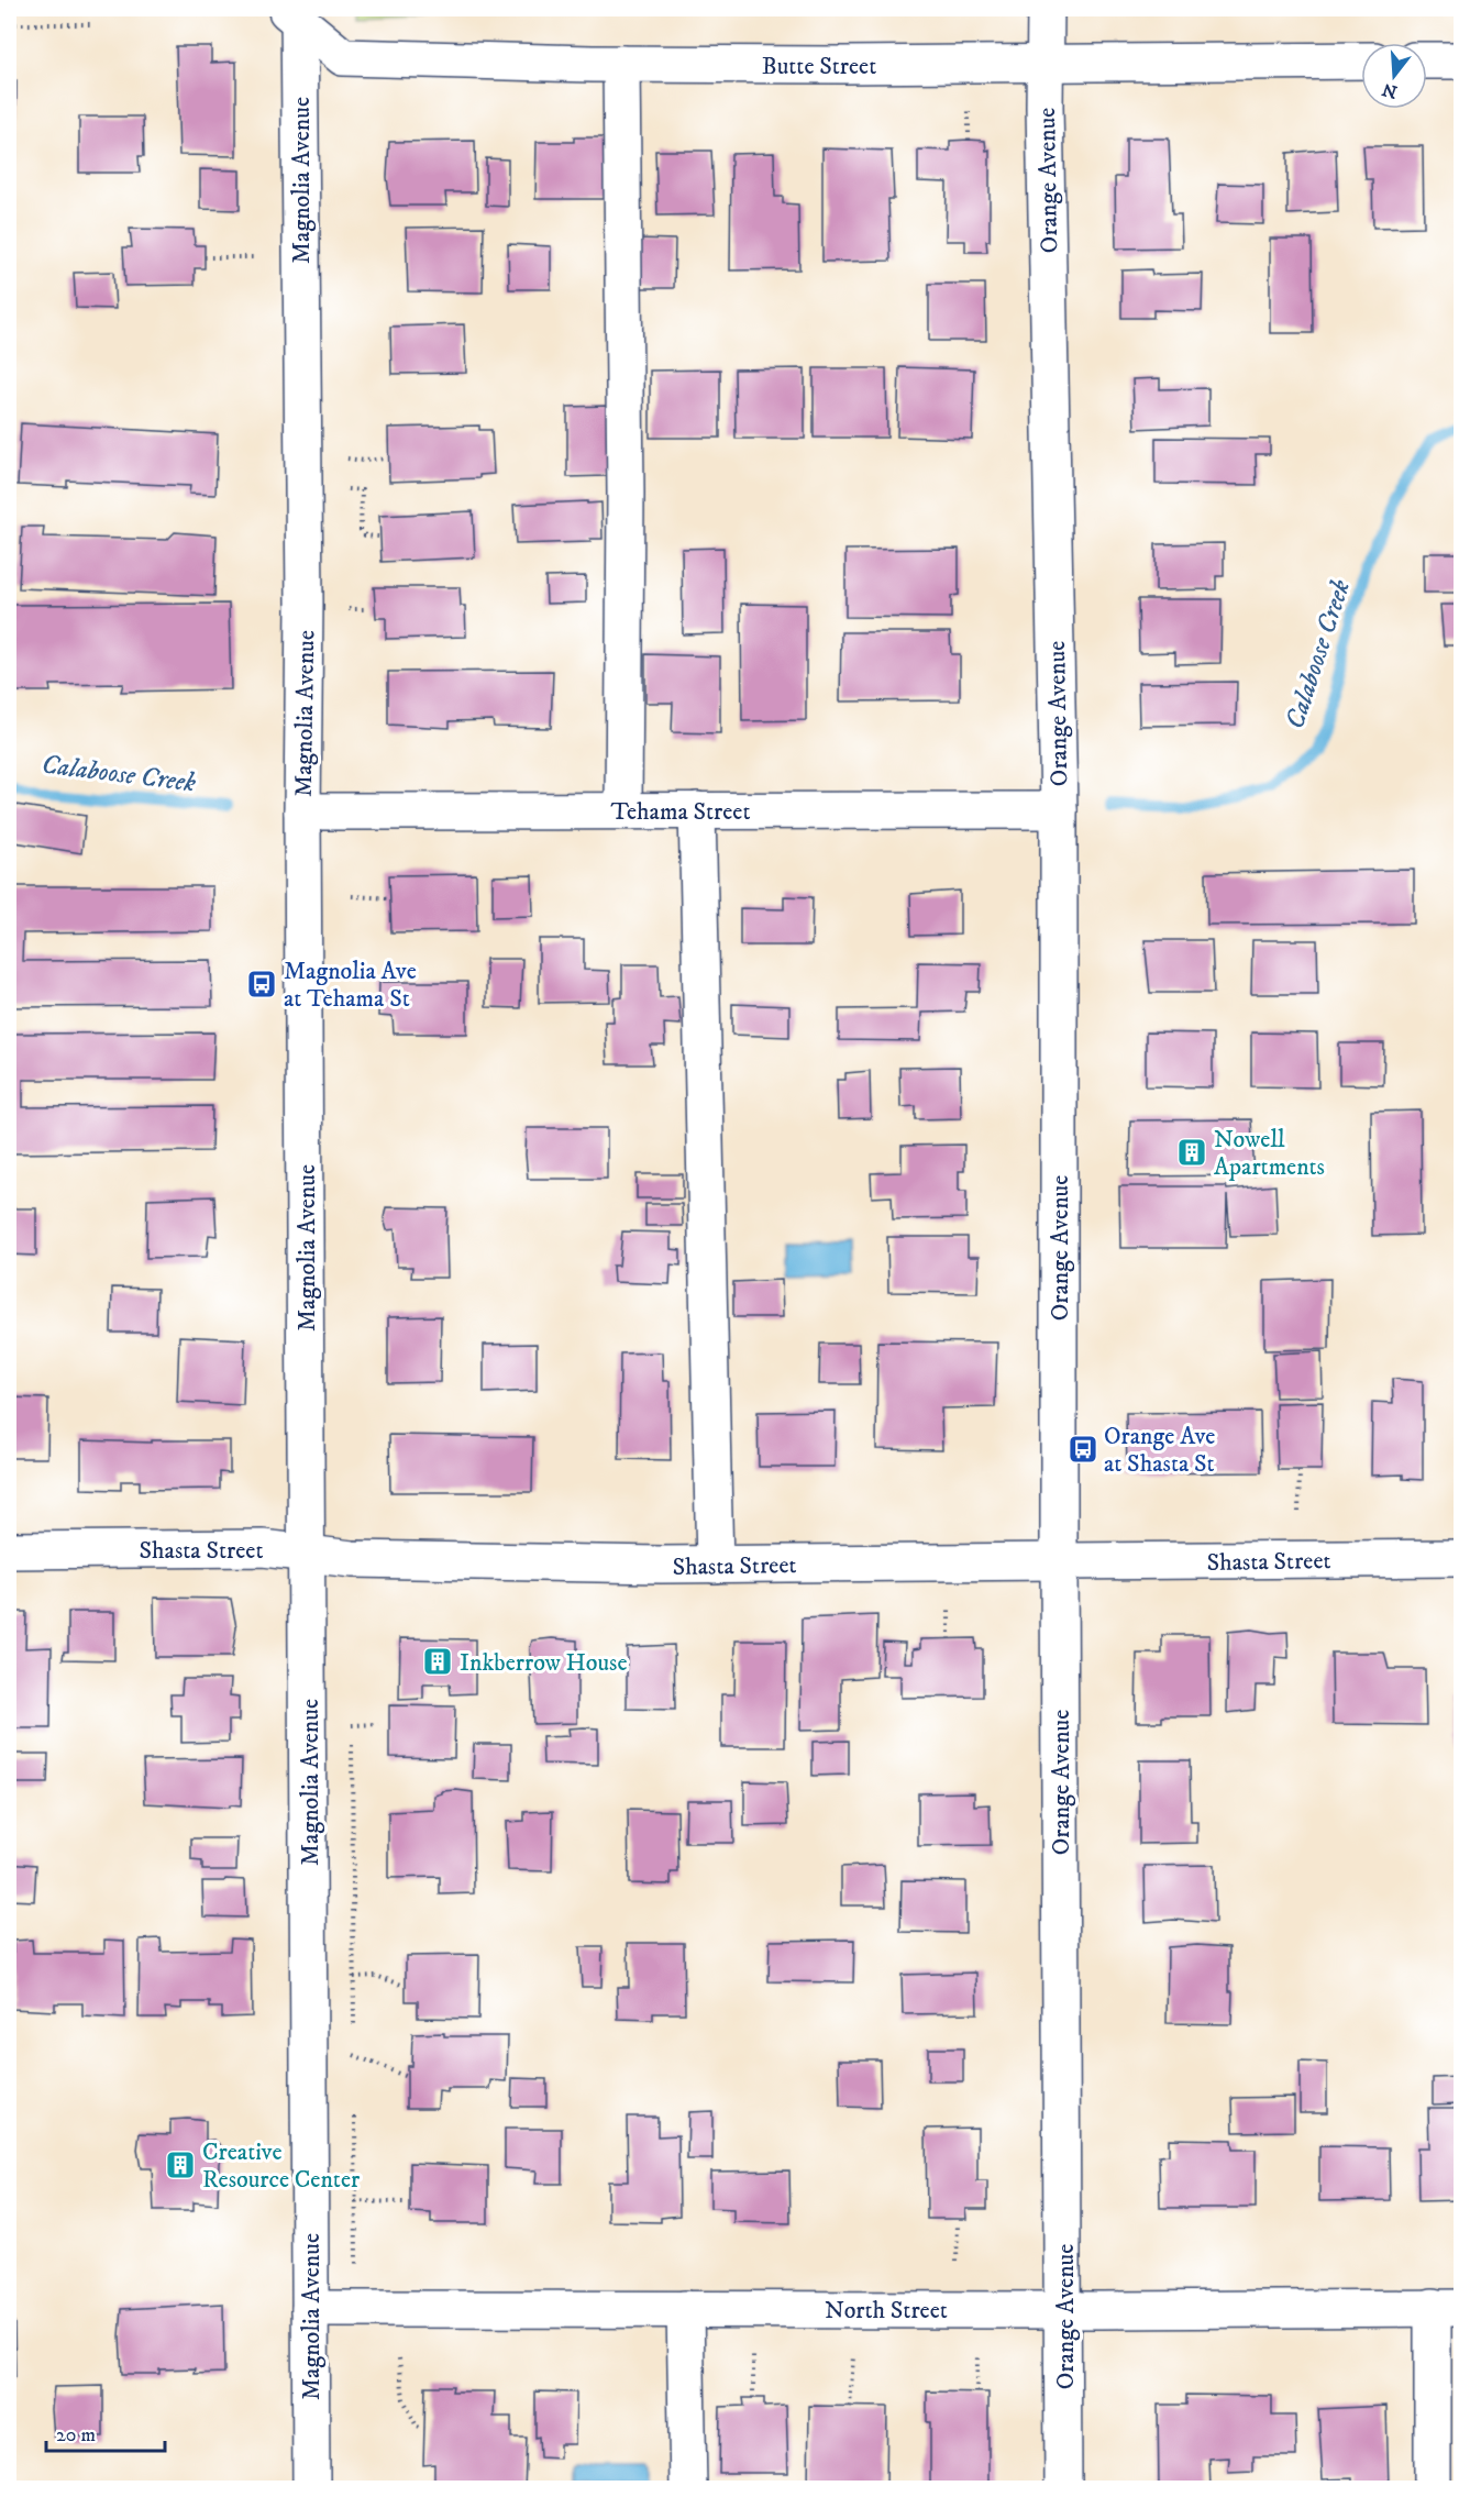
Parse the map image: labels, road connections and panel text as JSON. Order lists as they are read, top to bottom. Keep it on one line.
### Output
{"streets":{"street":["Butte Street","Magnolia Avenue","Orange Avenue","Tehama Street","Shasta Street","North Street"]},"crossings":[["Butte Street","Magnolia Avenue"],["Butte Street","Orange Avenue"],["Magnolia Avenue","Tehama Street"],["Magnolia Avenue","Shasta Street"],["Magnolia Avenue","North Street"],["Orange Avenue","Tehama Street"],["Orange Avenue","Shasta Street"],["Orange Avenue","North Street"]],"water":["Calaboose Creek"],"places":{"bus stop":["Magnolia Ave at Tehama St","Orange Ave at Shasta St"],"building":["Nowell Apartments","Inkberrow House","Creative Resource Center"]},"scale_bar":"20 m","north":"bottom"}
